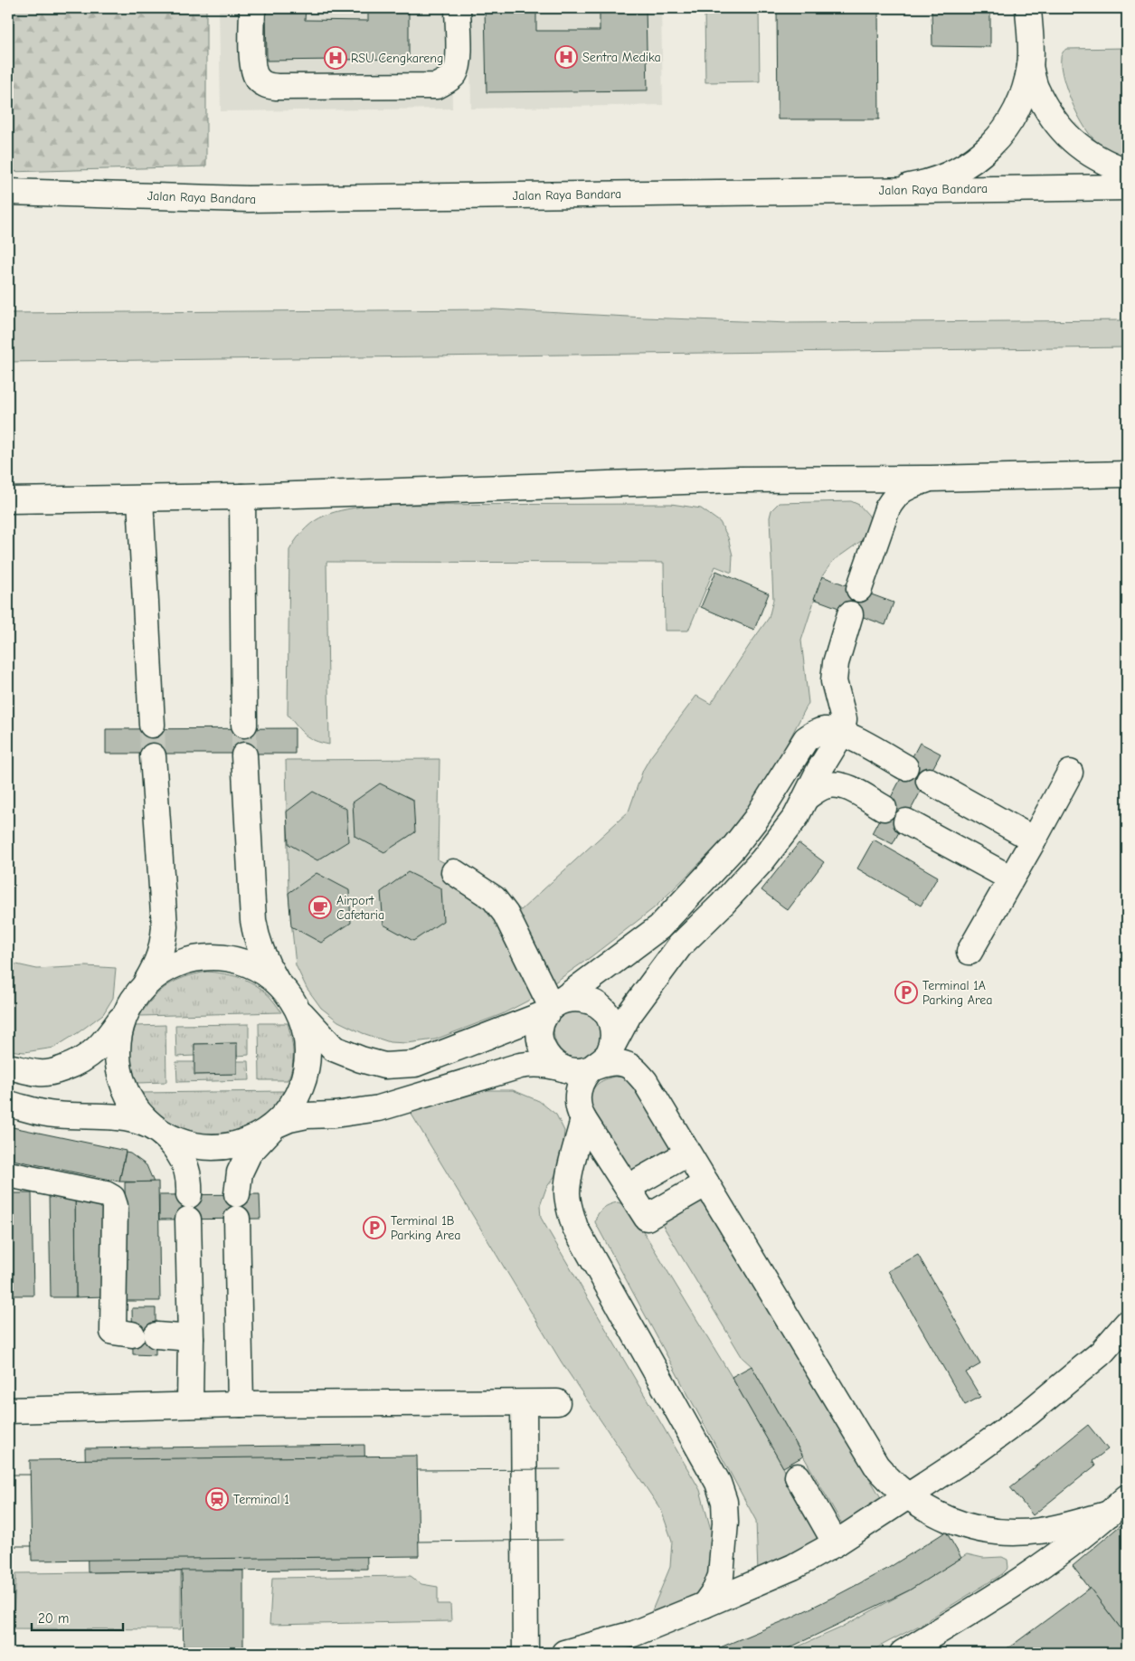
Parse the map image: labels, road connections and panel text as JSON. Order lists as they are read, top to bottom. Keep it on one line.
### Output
{"streets":{"street":["Jalan Raya Bandara"]},"places":{"hospital":["Sentra Medika","RSU Cengkareng"],"cafe":["Airport Cafetaria"],"parking":["Terminal 1A Parking Area","Terminal 1B Parking Area"],"station":["Terminal 1"]},"scale_bar":"20 m"}
